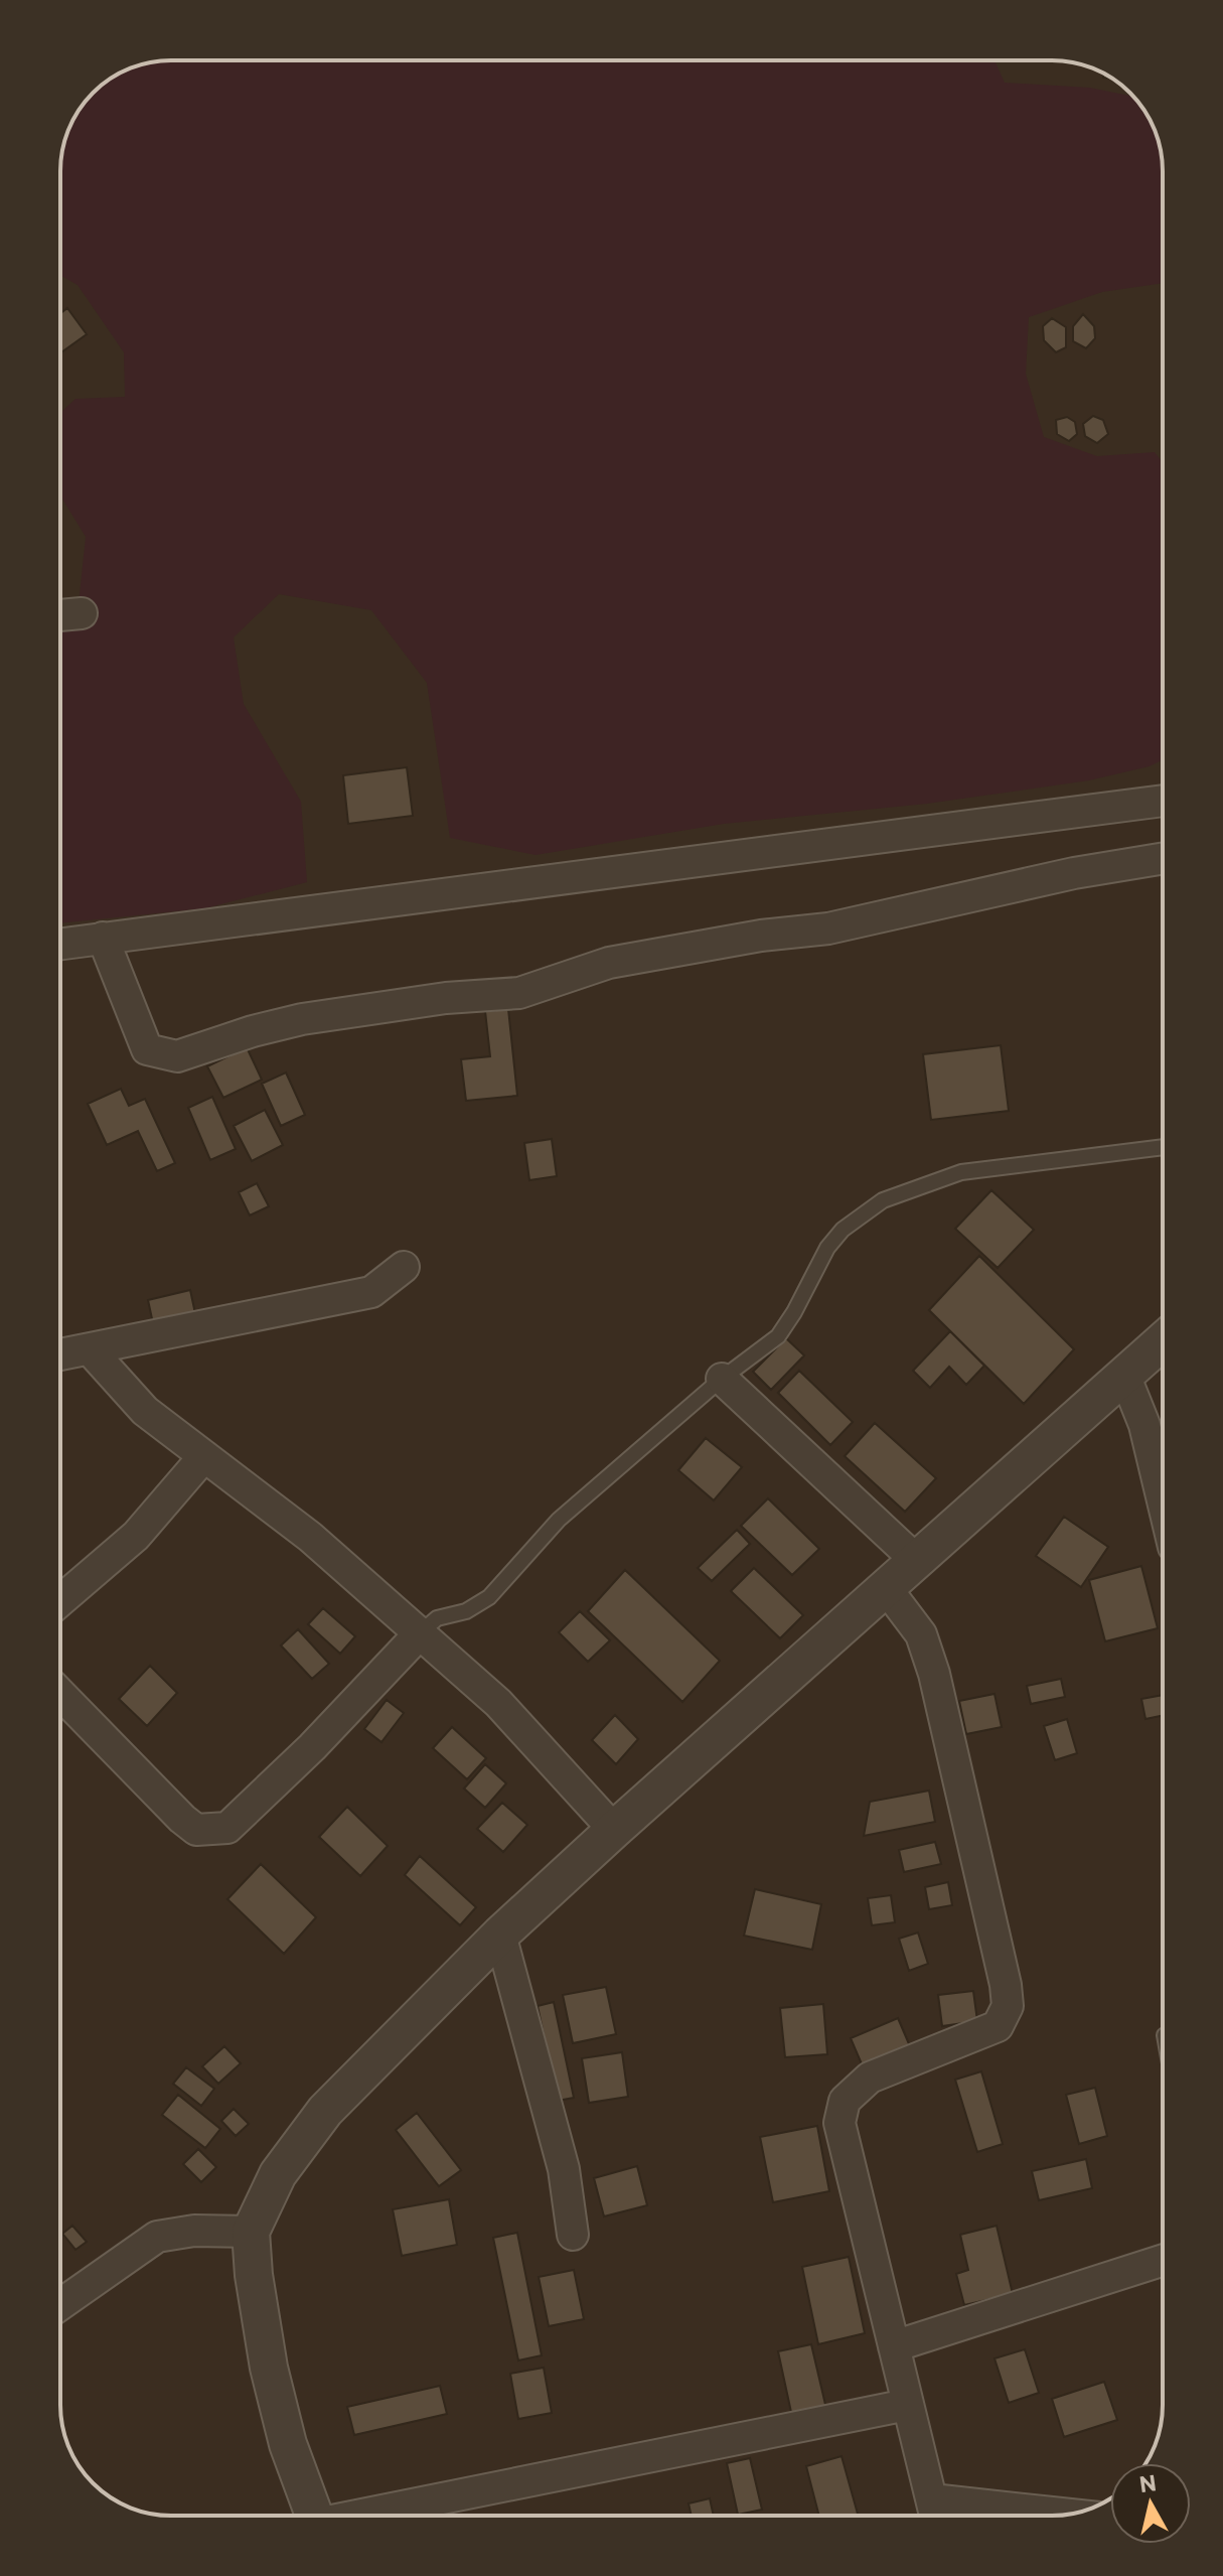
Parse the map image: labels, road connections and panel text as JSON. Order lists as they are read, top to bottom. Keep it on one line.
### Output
{"north":"top"}
